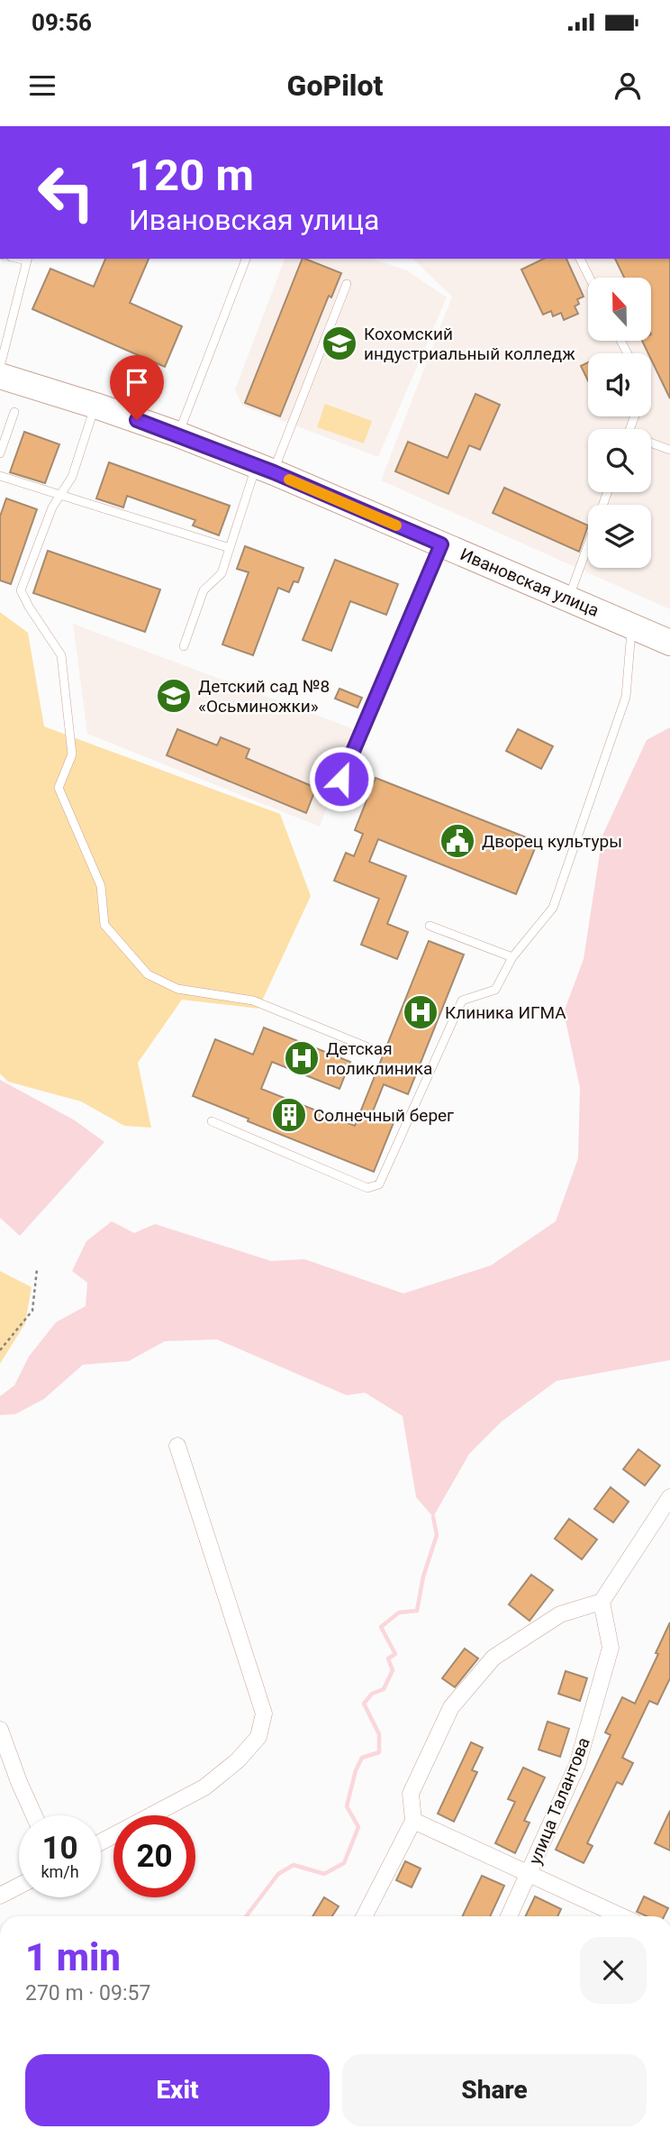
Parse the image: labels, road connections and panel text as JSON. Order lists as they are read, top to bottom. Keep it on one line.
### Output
{"streets":{"main road":["Ивановская улица"],"street":["улица Талантова"]},"places":{"school or university":["Кохомский индустриальный колледж","Детский сад №8 «Осьминожки»"],"public building":["Дворец культуры"],"hospital":["Клиника ИГМА","Детская поликлиника"],"building":["Солнечный берег"]},"north":"top","page":{"status":"09:56","header":"GoPilot","turn":["120 m","Ивановская улица"],"speed":"10 km/h","limit":"20","heading":["1 min","270 m · 09:57"],"buttons":["Exit","Share"]}}
